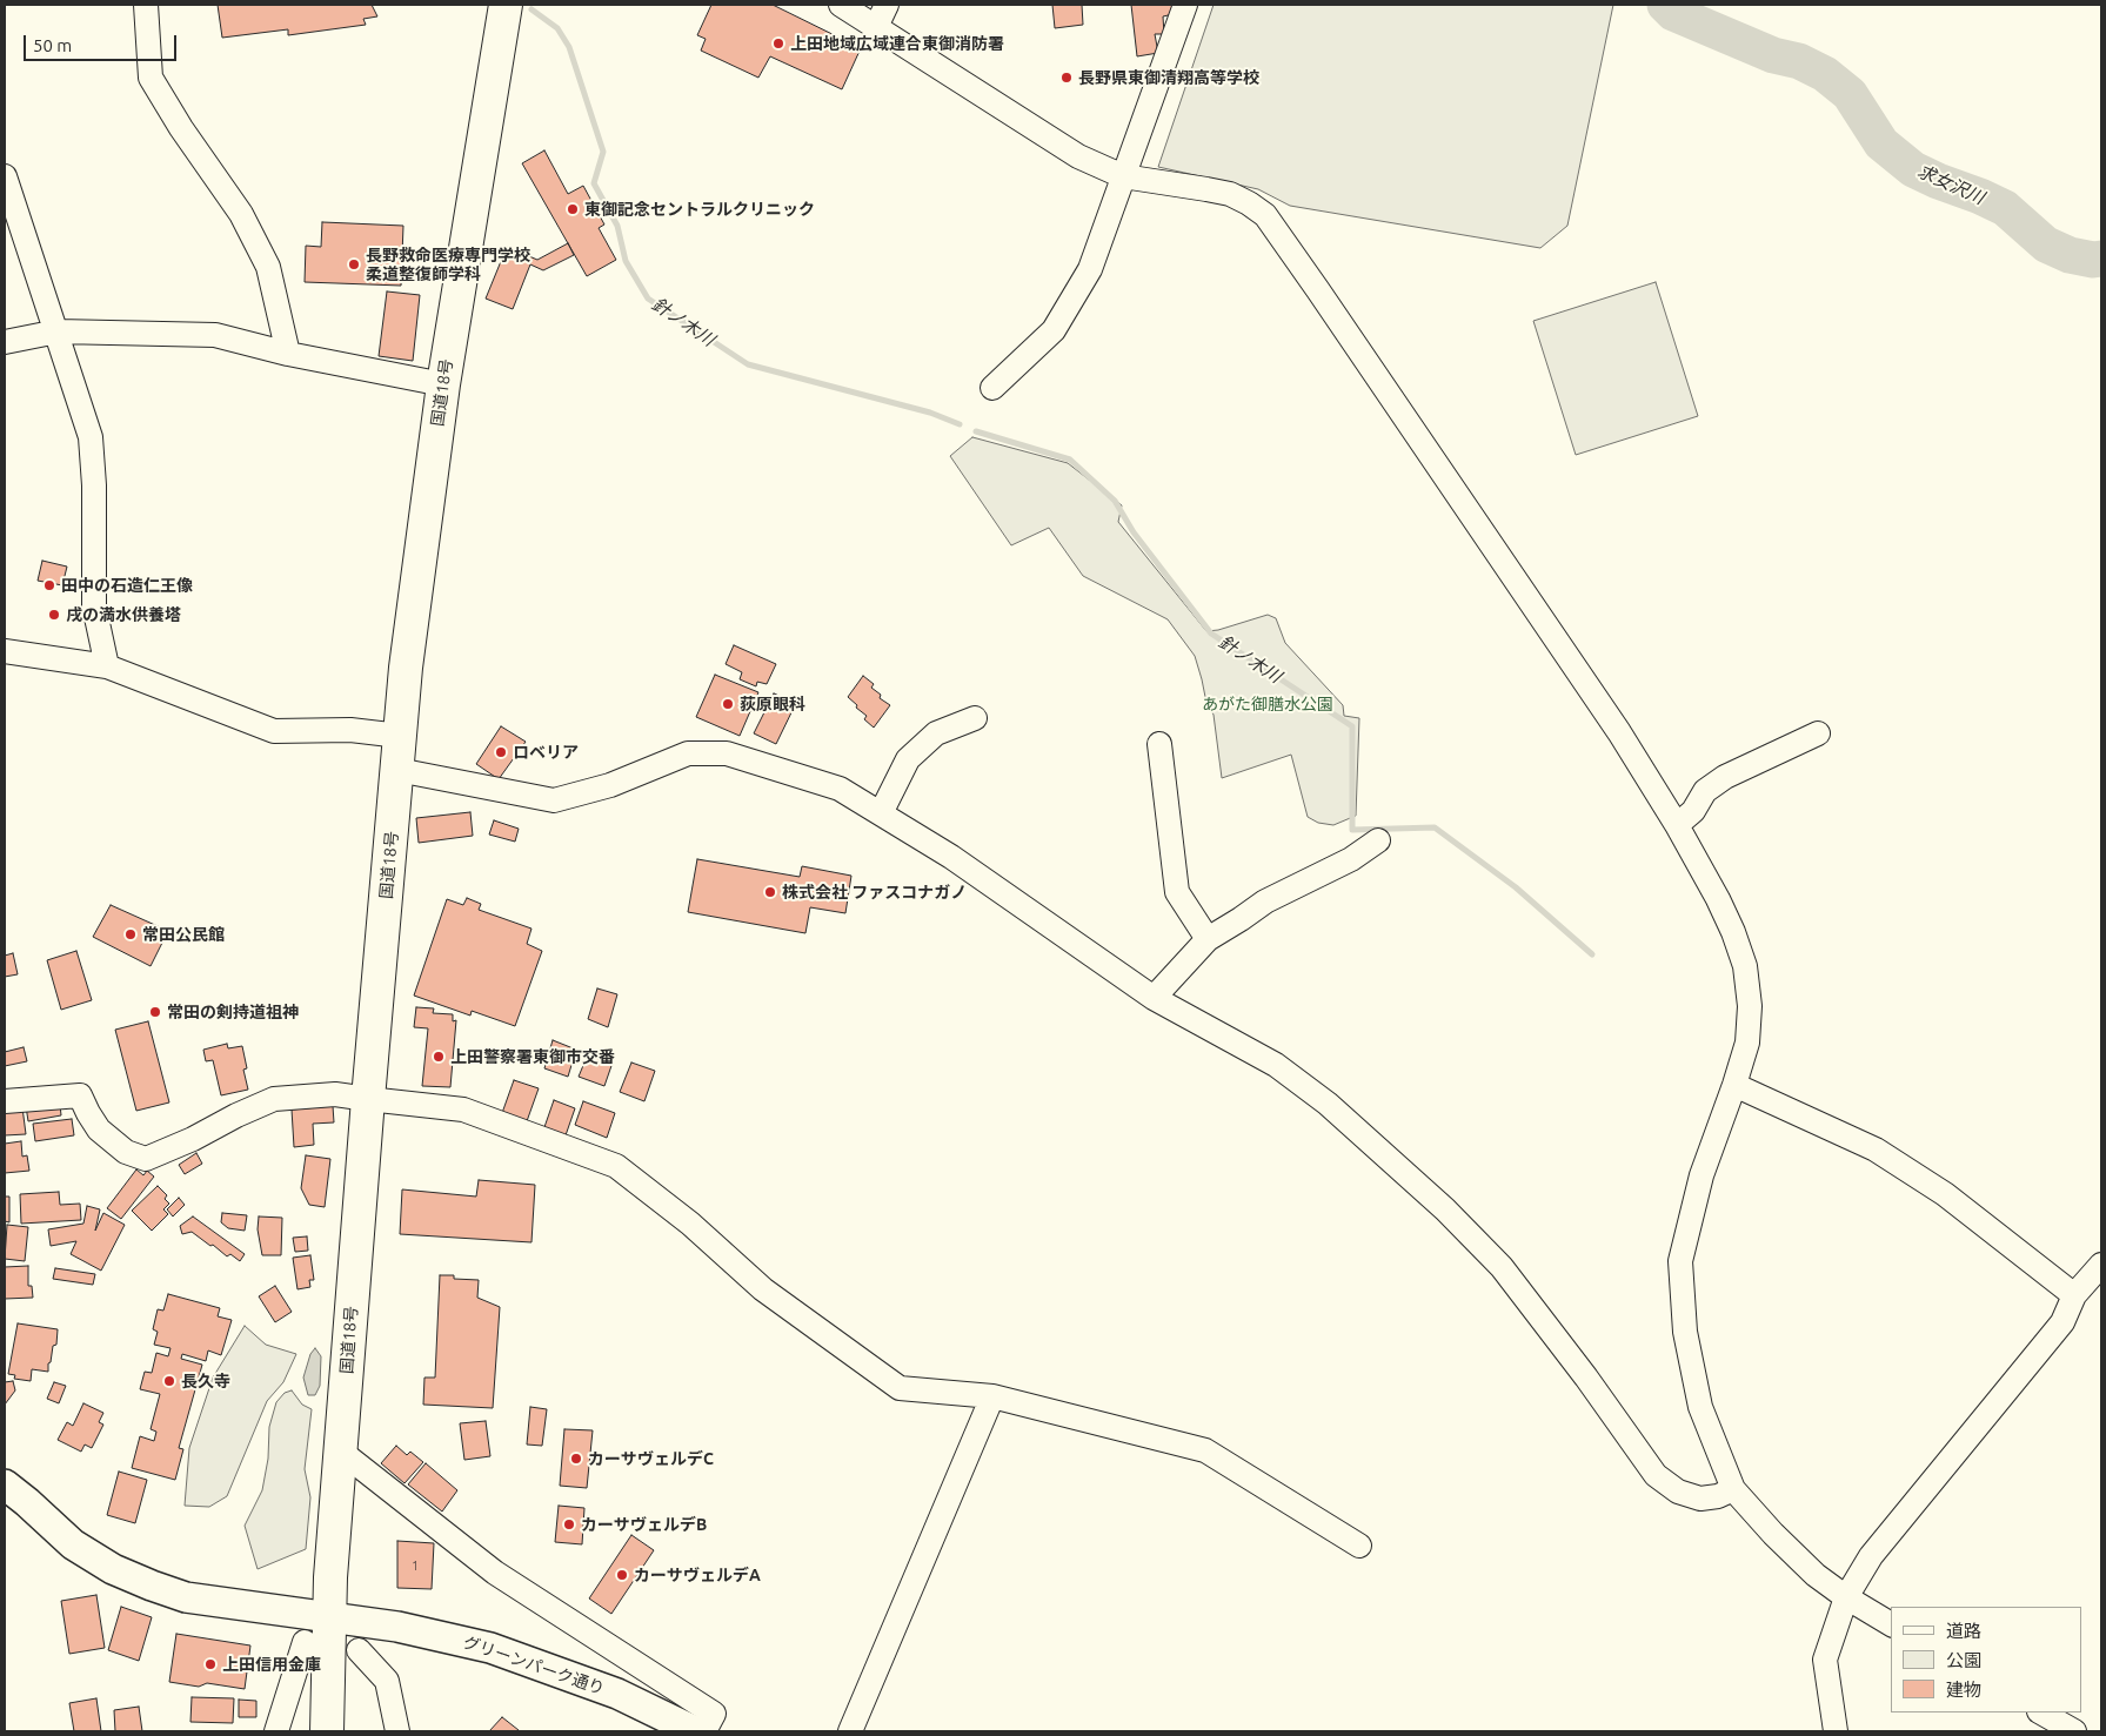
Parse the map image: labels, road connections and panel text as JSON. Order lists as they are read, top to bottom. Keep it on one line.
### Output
{"streets":{"highway":["国道18号"],"main road":["グリーンパーク通り"]},"crossings":[["国道18号","グリーンパーク通り"]],"water":["求女沢川","針ノ木川"],"parks":["あがた御膳水公園"],"places":["上田地域広域連合東御消防署","長野県東御清翔高等学校","東御記念セントラルクリニック","長野救命医療専門学校 柔道整復師学科","田中の石造仁王像","戌の満水供養塔","荻原眼科","ロベリア","株式会社 ファスコナガノ","常田公民館","常田の剣持道祖神","上田警察署東御市交番","長久寺","カーサヴェルデC","カーサヴェルデB","カーサヴェルデA","上田信用金庫"],"house_numbers":["1"],"legend":["道路","公園","建物"],"scale_bar":"50 m"}
